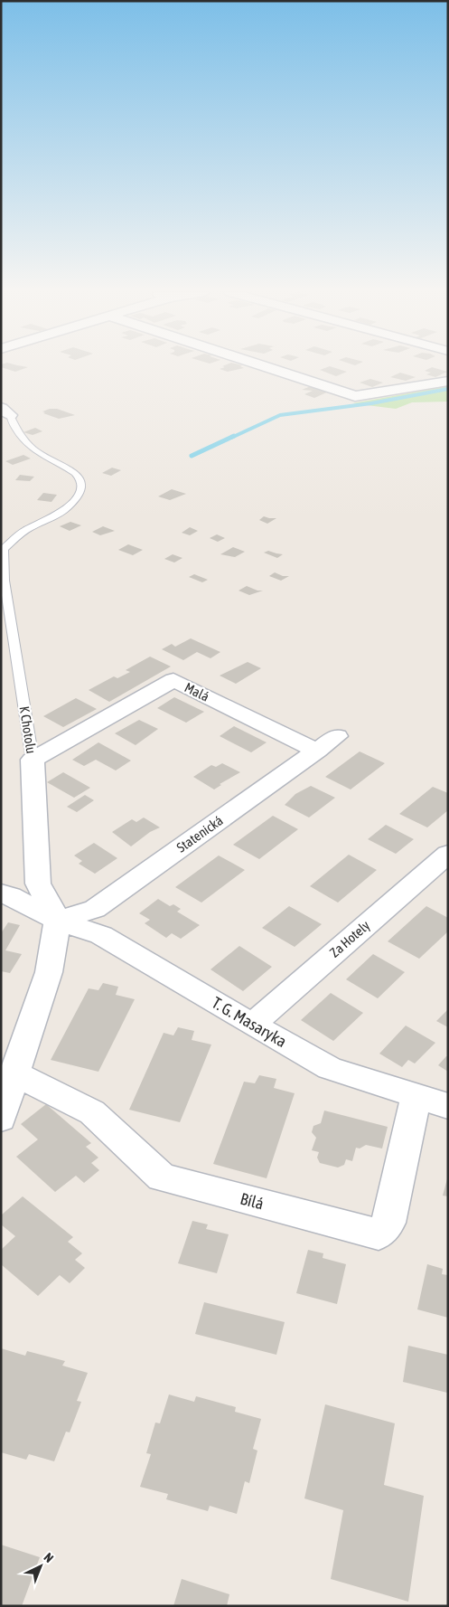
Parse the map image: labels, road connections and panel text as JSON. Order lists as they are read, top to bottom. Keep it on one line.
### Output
{"streets":{"street":["Malá","K Chotolu","Statenická","Za Hotely","T. G. Masaryka","Bílá"]},"crossings":[["Malá","K Chotolu"],["Malá","Statenická"],["K Chotolu","Statenická"],["K Chotolu","T. G. Masaryka"],["Statenická","T. G. Masaryka"],["Za Hotely","T. G. Masaryka"],["T. G. Masaryka","Bílá"]],"north":"top right"}
